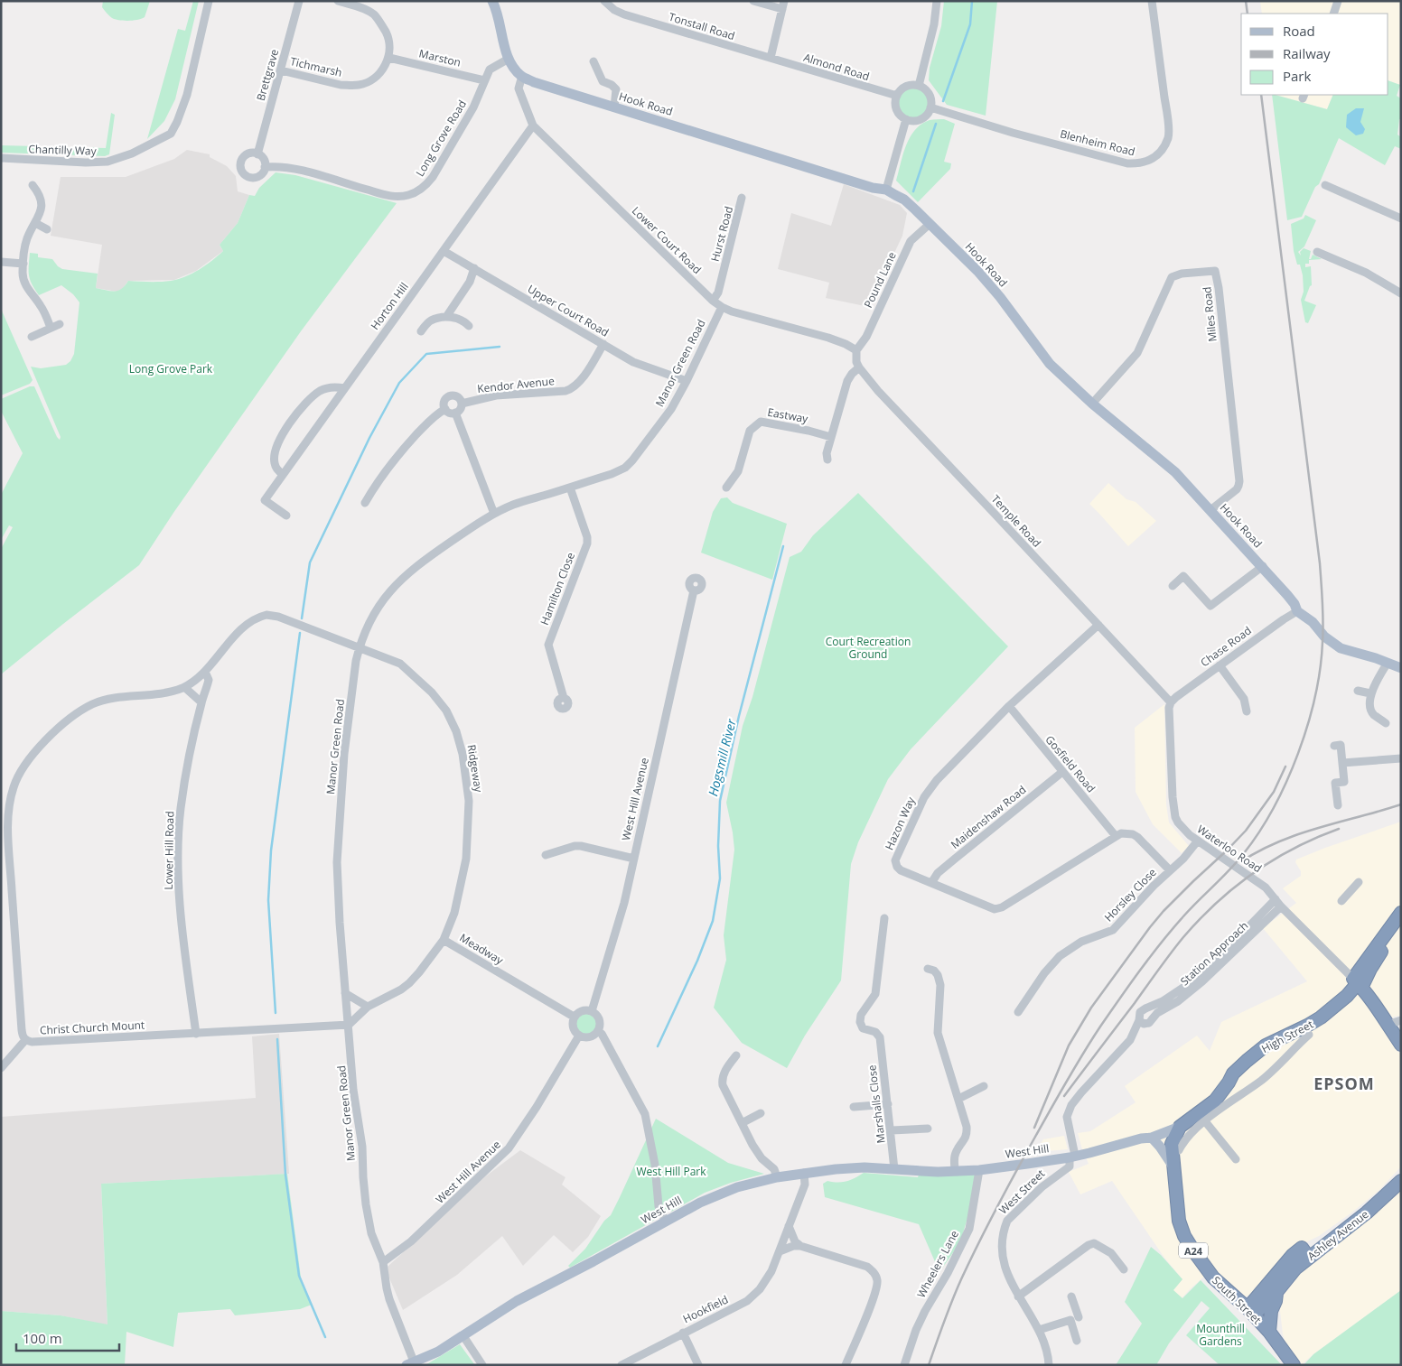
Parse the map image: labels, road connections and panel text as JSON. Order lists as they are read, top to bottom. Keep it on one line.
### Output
{"streets":{"highway":["High Street","Ashley Avenue","A24","South Street"],"main road":["Hook Road","West Hill"],"street":["Tonstall Road","Marston","Tichmarsh","Almond Road","Brettgrave","Long Grove Road","Blenheim Road","Chantilly Way","Hurst Road","Lower Court Road","Pound Lane","Horton Hill","Upper Court Road","Miles Road","Manor Green Road","Kendor Avenue","Eastway","Temple Road","Hamilton Close","Chase Road","Gosfield Road","Ridgeway","West Hill Avenue","Maidenshaw Road","Hazon Way","Waterloo Road","Lower Hill Road","Horsley Close","Meadway","Station Approach","Christ Church Mount","Marshalls Close","West Street","Wheelers Lane","Hookfield"]},"crossings":[["Tonstall Road","Almond Road"],["Marston","Tichmarsh"],["Marston","Long Grove Road"],["Tichmarsh","Brettgrave"],["Almond Road","Blenheim Road"],["Brettgrave","Long Grove Road"],["Hook Road","Long Grove Road"],["Hook Road","Lower Court Road"],["Hook Road","Pound Lane"],["Hook Road","Miles Road"],["Hook Road","Chase Road"],["Hurst Road","Lower Court Road"],["Lower Court Road","Pound Lane"],["Lower Court Road","Horton Hill"],["Lower Court Road","Manor Green Road"],["Lower Court Road","Temple Road"],["Pound Lane","Temple Road"],["Horton Hill","Upper Court Road"],["Upper Court Road","Manor Green Road"],["Upper Court Road","Kendor Avenue"],["Manor Green Road","Hamilton Close"],["Manor Green Road","Ridgeway"],["Manor Green Road","West Hill Avenue"],["Manor Green Road","Meadway"],["Manor Green Road","Christ Church Mount"],["Manor Green Road","West Hill"],["Temple Road","Chase Road"],["Temple Road","Hazon Way"],["Temple Road","Waterloo Road"],["Chase Road","Waterloo Road"],["Gosfield Road","Maidenshaw Road"],["Gosfield Road","Hazon Way"],["Ridgeway","Meadway"],["Ridgeway","Christ Church Mount"],["West Hill Avenue","Meadway"],["Maidenshaw Road","Hazon Way"],["Waterloo Road","Horsley Close"],["Waterloo Road","Station Approach"],["Waterloo Road","High Street"],["Lower Hill Road","Christ Church Mount"],["Meadway","Christ Church Mount"],["Station Approach","West Hill"],["Station Approach","West Street"],["High Street","South Street"],["Marshalls Close","West Hill"],["West Hill","West Street"],["West Hill","Wheelers Lane"],["West Hill","Hookfield"],["Ashley Avenue","South Street"]],"districts":["EPSOM"],"water":["Hogsmill River"],"parks":["Long Grove Park","Court Recreation Ground","West Hill Park","Mounthill Gardens"],"legend":["Road","Railway","Park"],"scale_bar":"100 m"}
